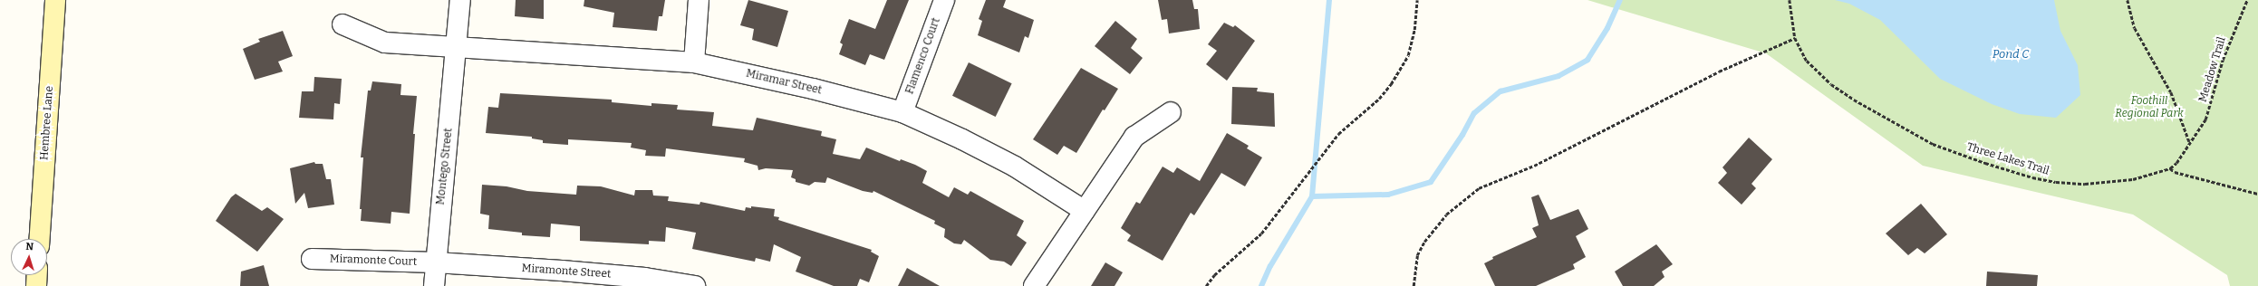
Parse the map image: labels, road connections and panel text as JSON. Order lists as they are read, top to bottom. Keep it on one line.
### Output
{"streets":{"street":["Flamenco Court","Miramar Street","Hembree Lane","Montego Street","Miramonte Court","Miramonte Street"],"path":["Meadow Trail","Three Lakes Trail"]},"crossings":[["Flamenco Court","Miramar Street"],["Meadow Trail","Three Lakes Trail"],["Miramar Street","Montego Street"],["Montego Street","Miramonte Court"],["Montego Street","Miramonte Street"],["Miramonte Court","Miramonte Street"]],"water":["Pond C"],"parks":["Foothill Regional Park"],"north":"top"}
